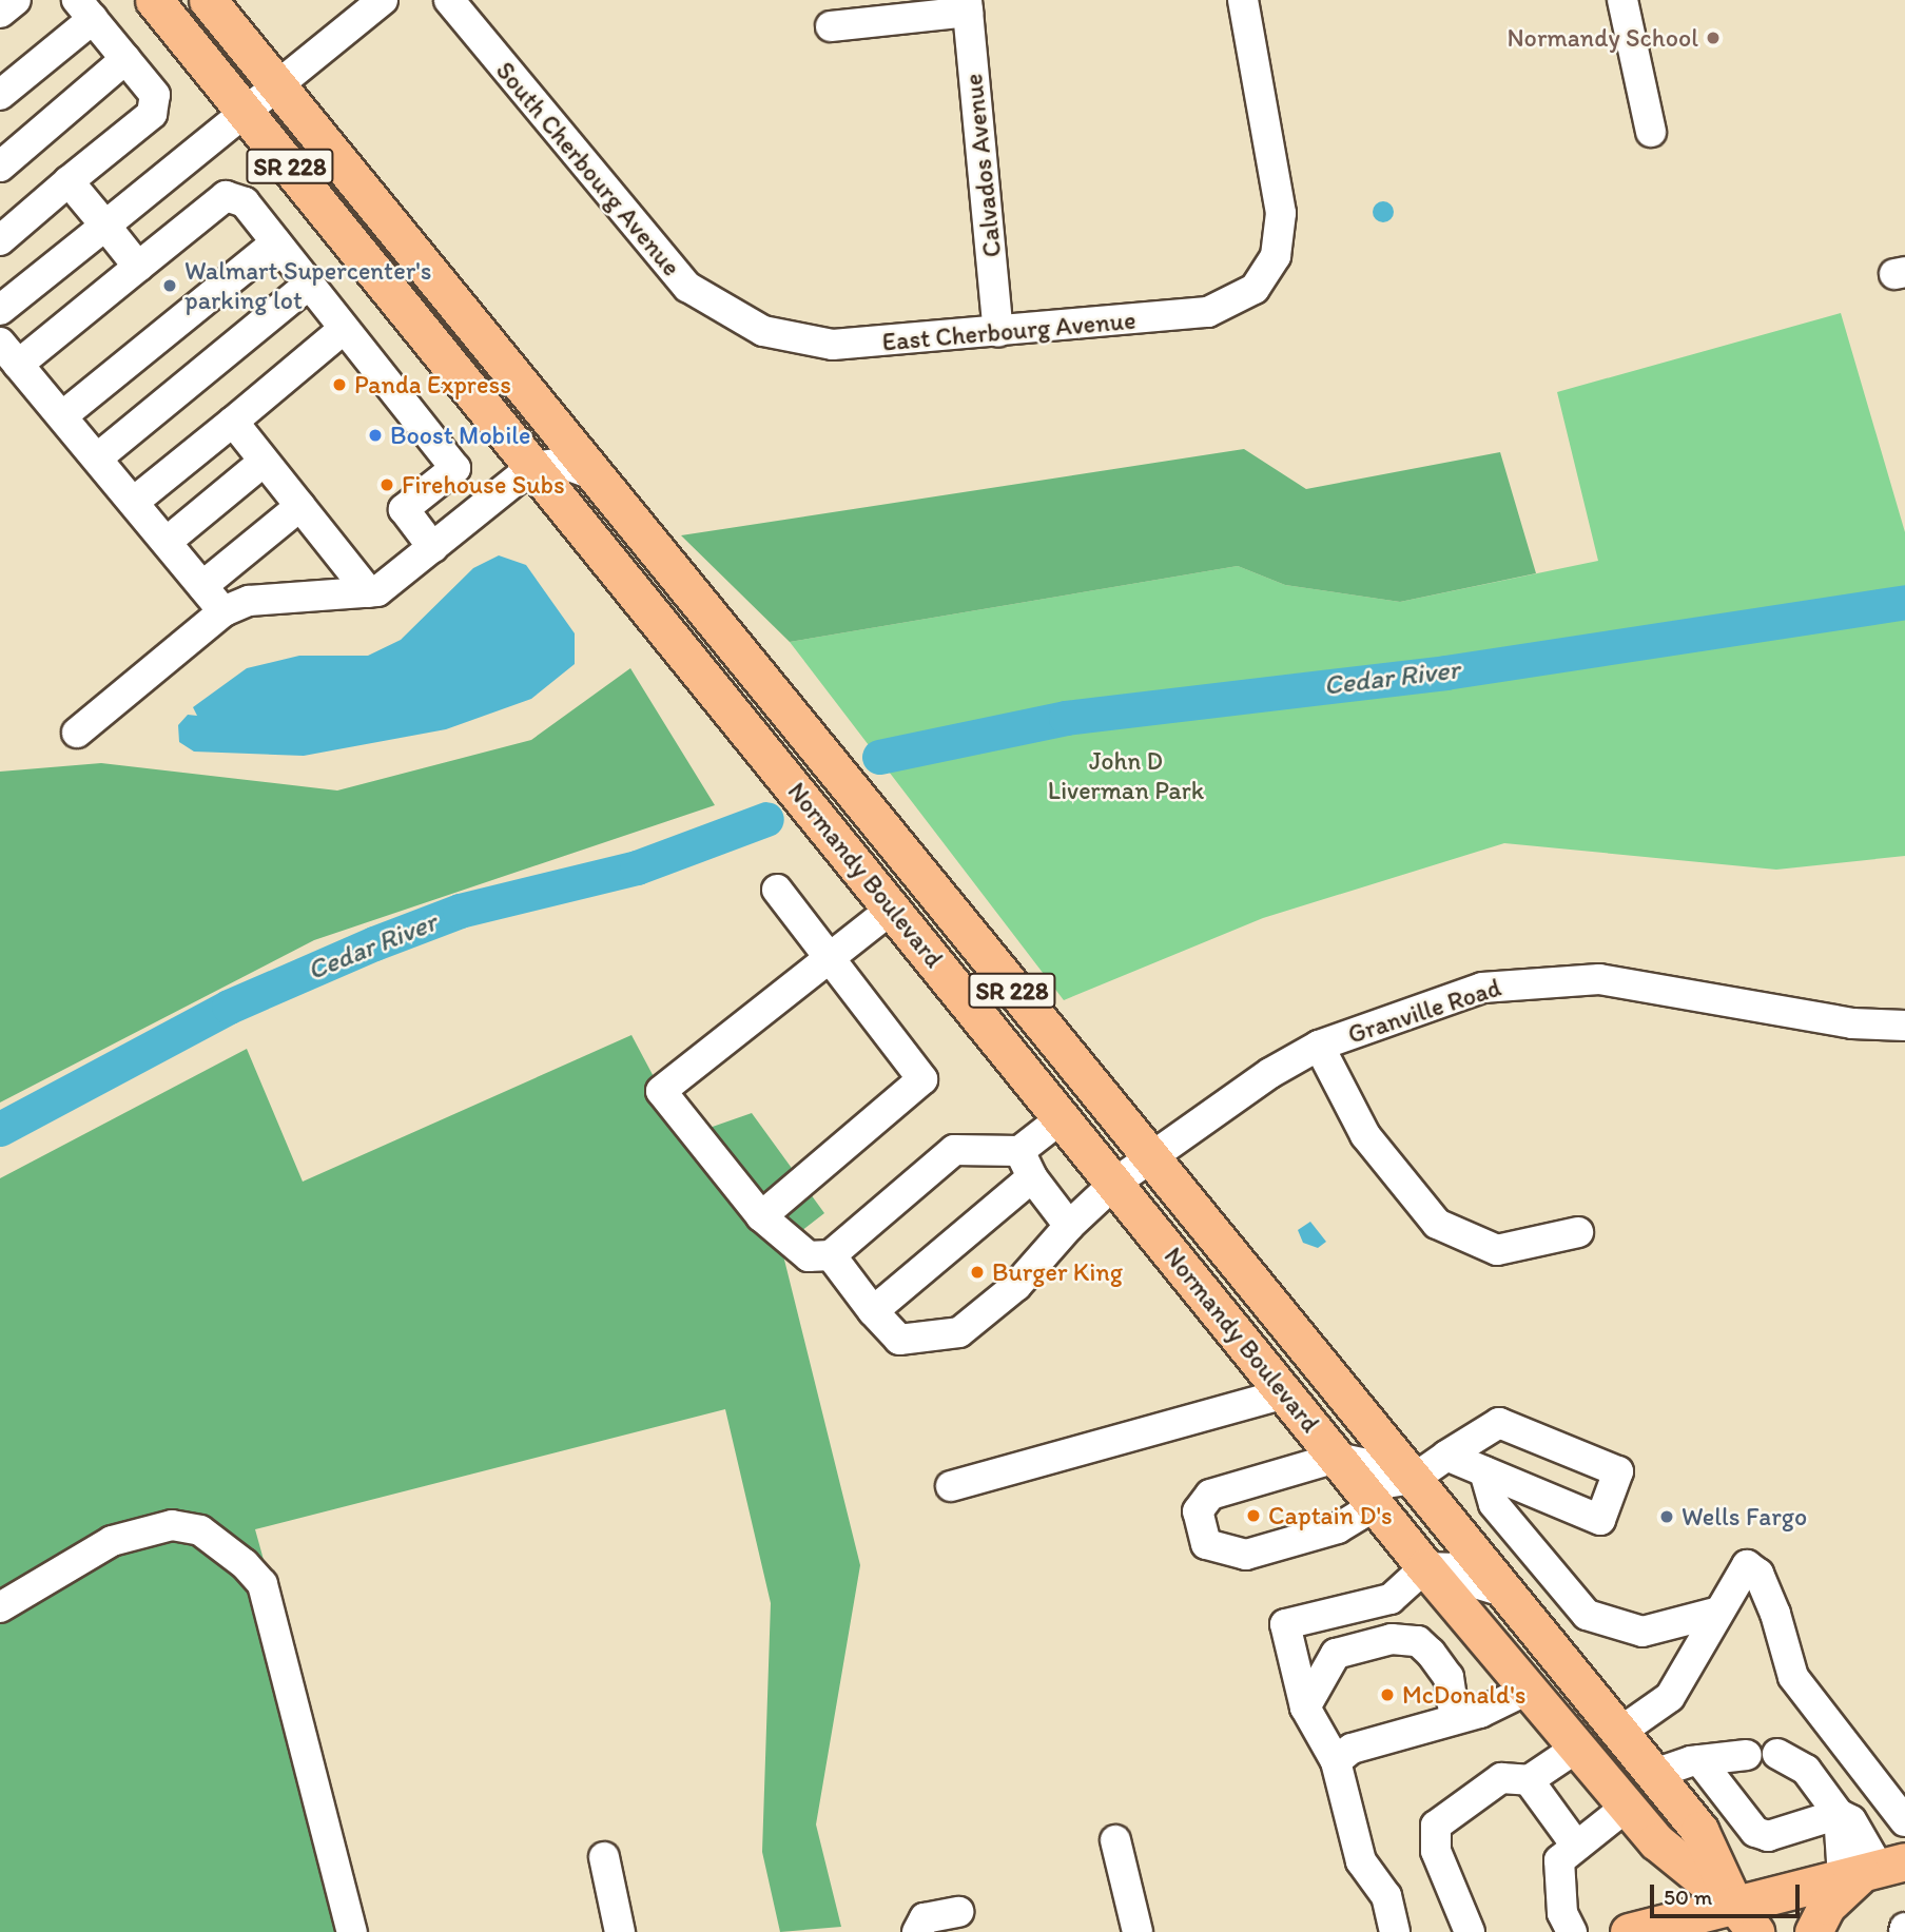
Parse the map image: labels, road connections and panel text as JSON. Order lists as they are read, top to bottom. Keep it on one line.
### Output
{"streets":{"main road":["SR 228","Normandy Boulevard"],"street":["Calvados Avenue","South Cherbourg Avenue","East Cherbourg Avenue","Granville Road"]},"crossings":[["Calvados Avenue","East Cherbourg Avenue"],["South Cherbourg Avenue","East Cherbourg Avenue"],["Normandy Boulevard","Granville Road"]],"water":["Cedar River"],"parks":["John D Liverman Park"],"places":["Normandy School","Walmart Supercenter's parking lot","Panda Express","Boost Mobile","Firehouse Subs","Burger King","Captain D's","Wells Fargo","McDonald's"],"scale_bar":"50 m"}
